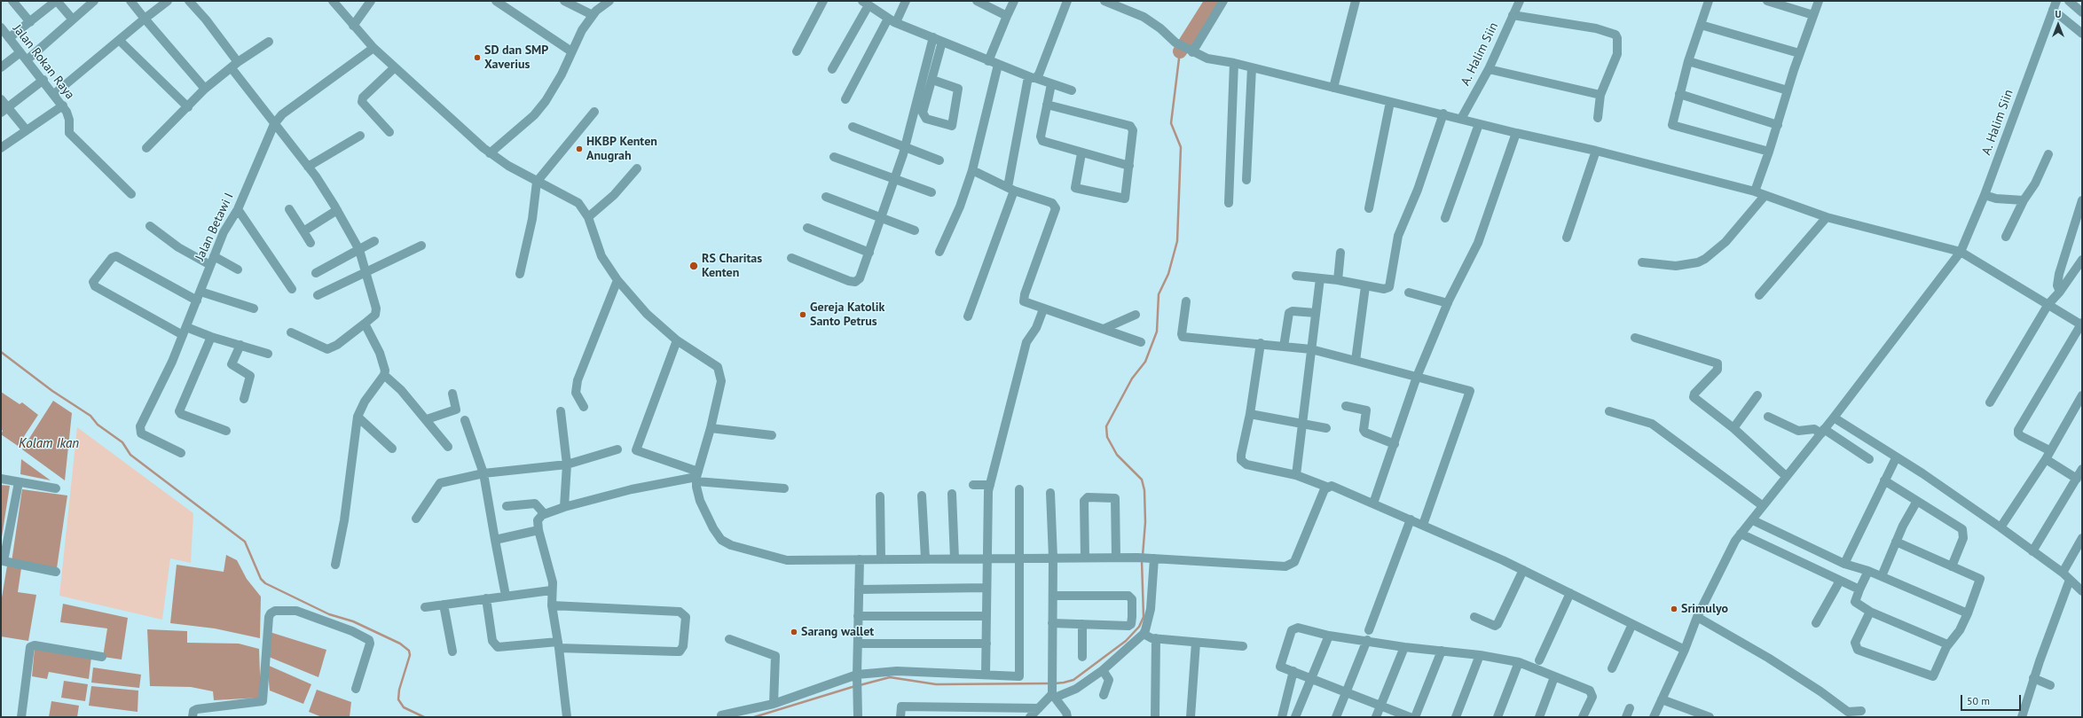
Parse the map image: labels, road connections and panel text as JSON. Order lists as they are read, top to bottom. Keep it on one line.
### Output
{"streets":{"street":["A. Halim Siin","Jalan Rokan Raya","Jalan Betawi I"]},"water":["Kolam Ikan"],"places":["SD dan SMP Xaverius","HKBP Kenten Anugrah","RS Charitas Kenten","Gereja Katolik Santo Petrus","Srimulyo","Sarang wallet"],"scale_bar":"50 m","north":"top"}
